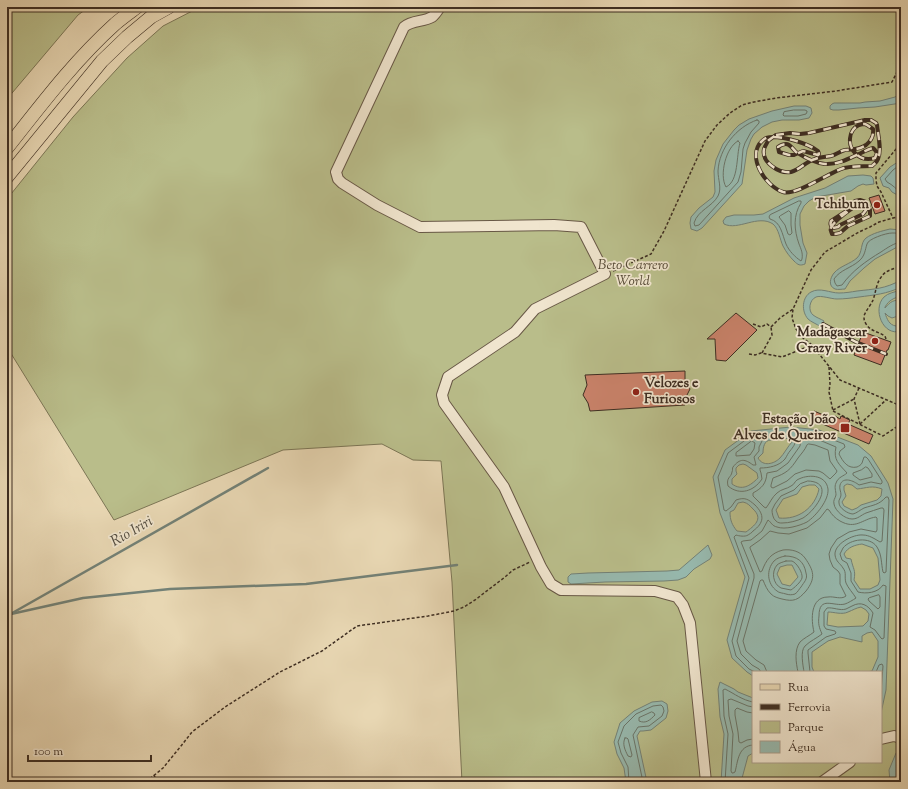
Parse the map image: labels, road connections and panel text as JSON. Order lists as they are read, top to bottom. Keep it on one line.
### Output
{"water":["Rio Iriri"],"parks":["Beto Carrero World"],"places":{"other":["Tchibum","Madagascar Crazy River","Velozes e Furiosos"],"transit":["Estação João Alves de Queiroz"]},"legend":["Rua","Ferrovia","Parque","Água"],"scale_bar":"100 m"}
